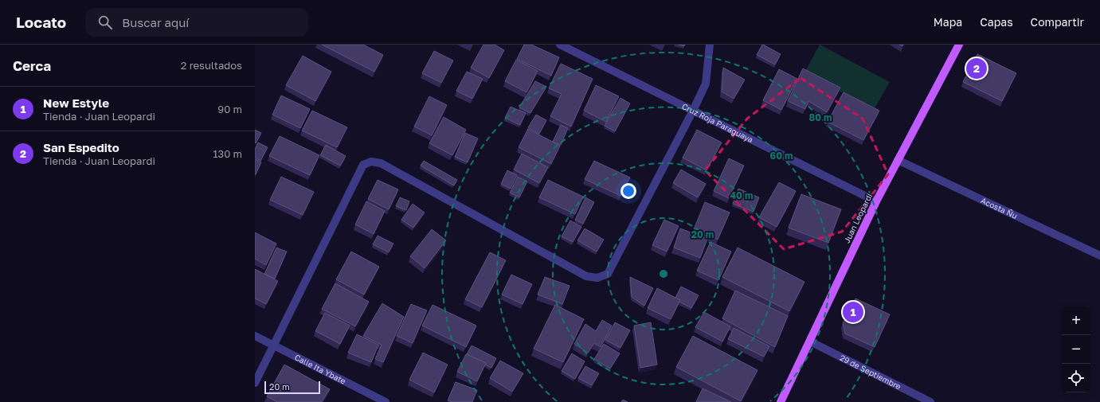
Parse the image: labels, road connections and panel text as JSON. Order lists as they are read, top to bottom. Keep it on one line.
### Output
{"streets":{"main road":["Juan Leopardi"],"street":["Cruz Roja Paraguaya","Acosta Ñu","Calle Ita Ybate","29 de Septiembre"]},"crossings":[["Cruz Roja Paraguaya","Juan Leopardi"],["Acosta Ñu","Juan Leopardi"],["Juan Leopardi","29 de Septiembre"]],"scale_bar":"20 m","page":{"header":"Locato","search":"Buscar aquí","nav":["Mapa","Capas","Compartir"],"heading":["Cerca","2 resultados"],"pins":["2","1"],"list":[{"mark":"1","name":"New Estyle","note":"Tienda · Juan Leopardi","value":"90 m"},{"mark":"2","name":"San Espedito","note":"Tienda · Juan Leopardi","value":"130 m"}],"map_buttons":["+","−"],"scale":"20 m"},"rings":["80 m","60 m","40 m","20 m"]}
